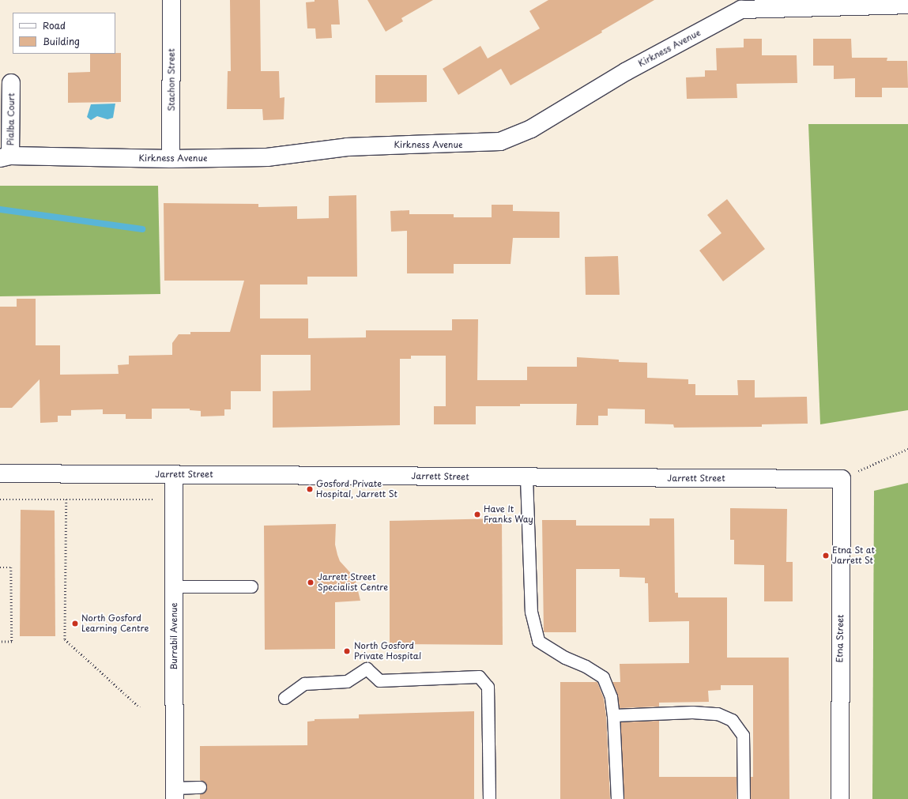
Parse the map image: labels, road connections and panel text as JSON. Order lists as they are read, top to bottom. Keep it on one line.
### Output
{"streets":{"street":["Kirkness Avenue","Stachon Street","Pialba Court","Jarrett Street","Burrabil Avenue","Etna Street"]},"crossings":[["Kirkness Avenue","Stachon Street"],["Kirkness Avenue","Pialba Court"],["Jarrett Street","Burrabil Avenue"],["Jarrett Street","Etna Street"]],"places":["Gosford Private Hospital, Jarrett St","Have It Franks Way","Etna St at Jarrett St","Jarrett Street Specialist Centre","North Gosford Learning Centre","North Gosford Private Hospital"],"legend":["Road","Building"]}
